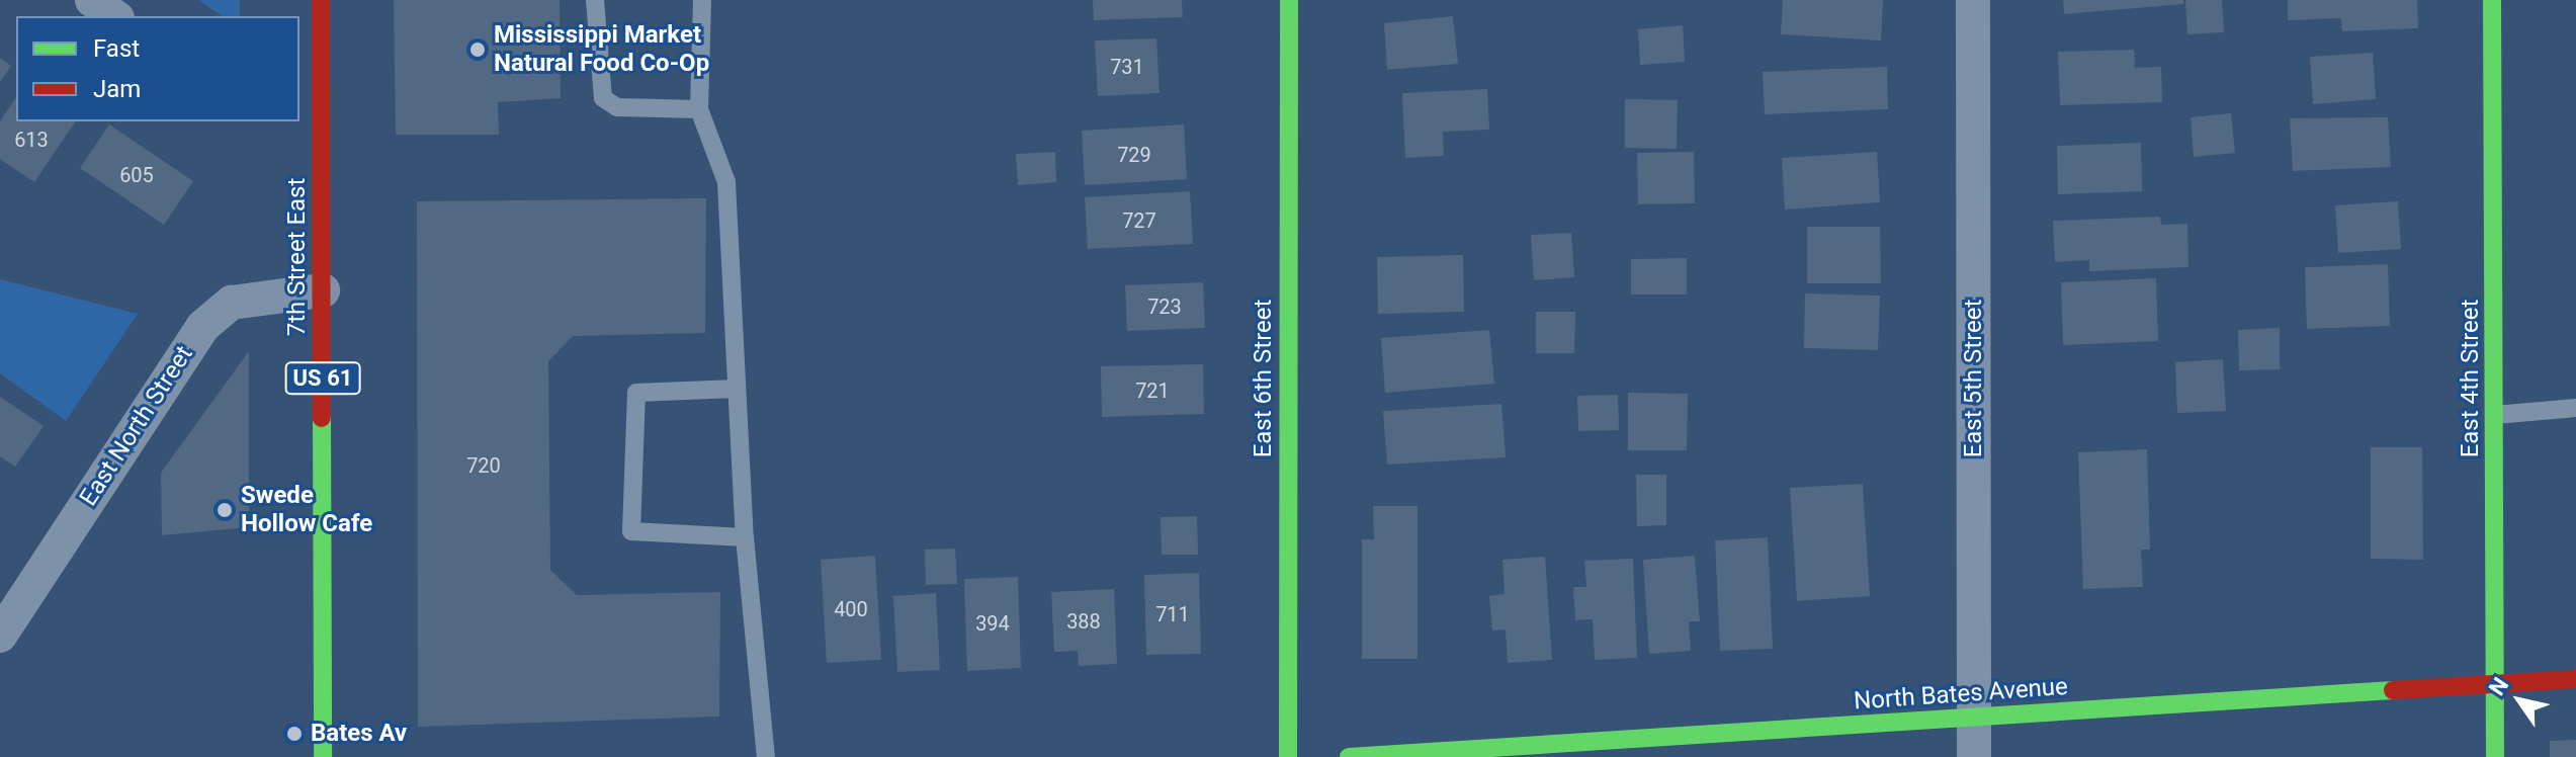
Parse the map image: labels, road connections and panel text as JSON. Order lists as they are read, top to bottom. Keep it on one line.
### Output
{"streets":{"street":["7th Street East","US 61","East 6th Street","East 5th Street","East 4th Street","East North Street","North Bates Avenue"]},"crossings":[["7th Street East","East North Street"],["East 5th Street","North Bates Avenue"],["East 4th Street","North Bates Avenue"]],"places":["Mississippi Market Natural Food Co-Op","Swede Hollow Cafe","Bates Av"],"house_numbers":["731","613","729","605","727","723","721","720","400","711","388","394"],"legend":["Fast","Jam"],"north":"top left"}
